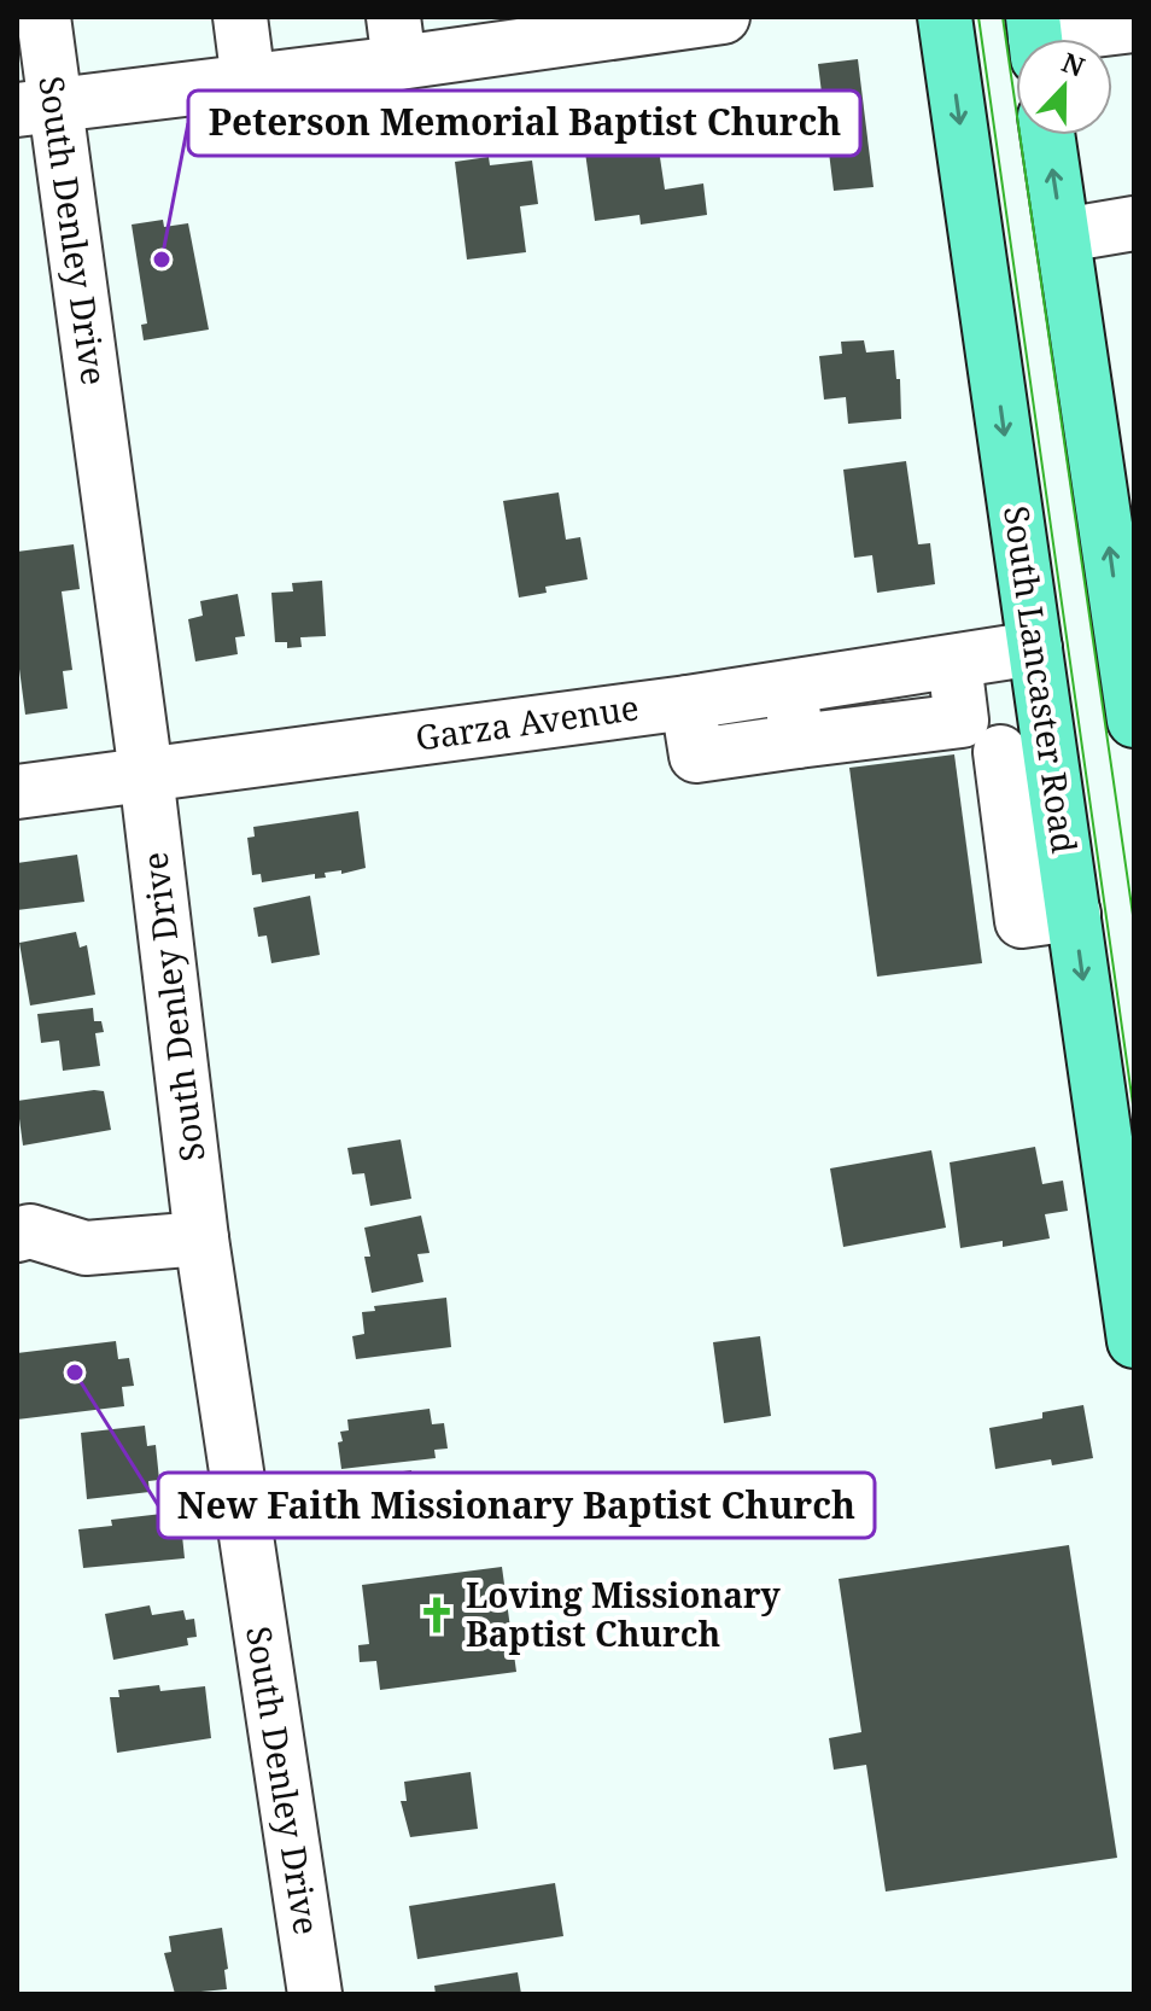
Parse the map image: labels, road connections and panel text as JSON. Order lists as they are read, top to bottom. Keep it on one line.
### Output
{"streets":{"main road":["South Lancaster Road"],"street":["South Denley Drive","Garza Avenue"]},"crossings":[["South Denley Drive","Garza Avenue"],["South Lancaster Road","Garza Avenue"]],"places":{"other":["Peterson Memorial Baptist Church","New Faith Missionary Baptist Church"],"church":["Loving Missionary Baptist Church"]},"north":"top"}
